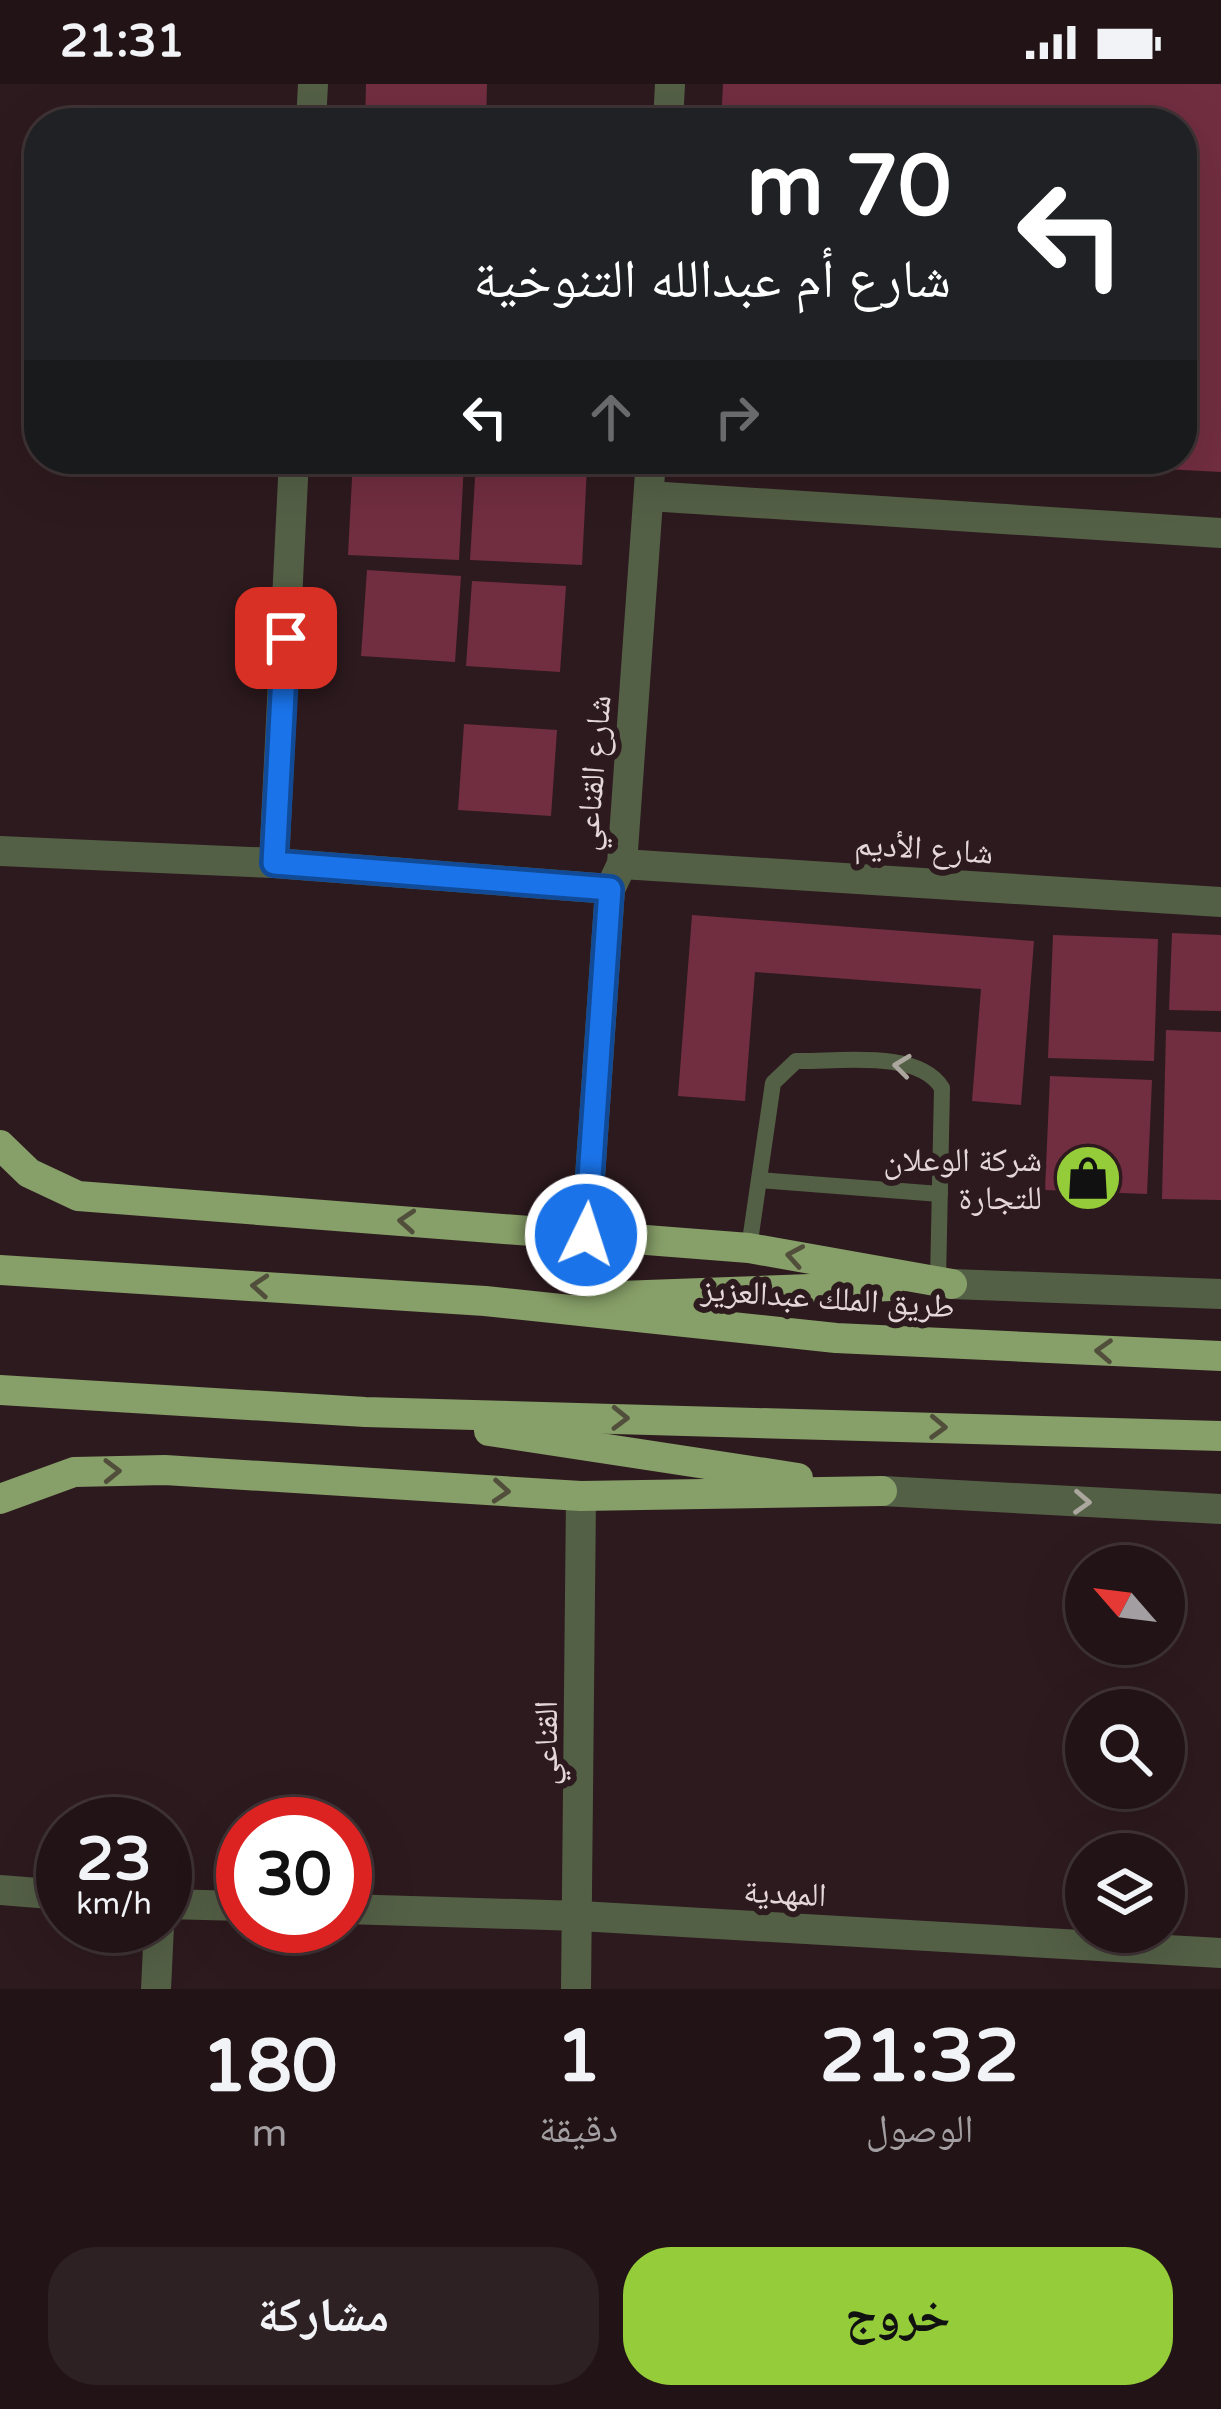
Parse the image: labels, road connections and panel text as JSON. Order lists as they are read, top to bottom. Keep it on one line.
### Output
{"streets":{"main road":["طريق الملك عبدالعزيز"],"street":["شارع القناعي","شارع الأديم","القناعي","المهدية"]},"crossings":[["شارع القناعي","شارع الأديم"],["القناعي","المهدية"]],"places":{"shop":["شركة الوعلان للتجارة"]},"north":"top left","page":{"status":"21:31","turn":["70 m","شارع أم عبدالله التنوخية"],"speed":"23 km/h","limit":"30","eta":["21:32","الوصول","1","دقيقة","180","m"],"buttons":["خروج","مشاركة"]}}
